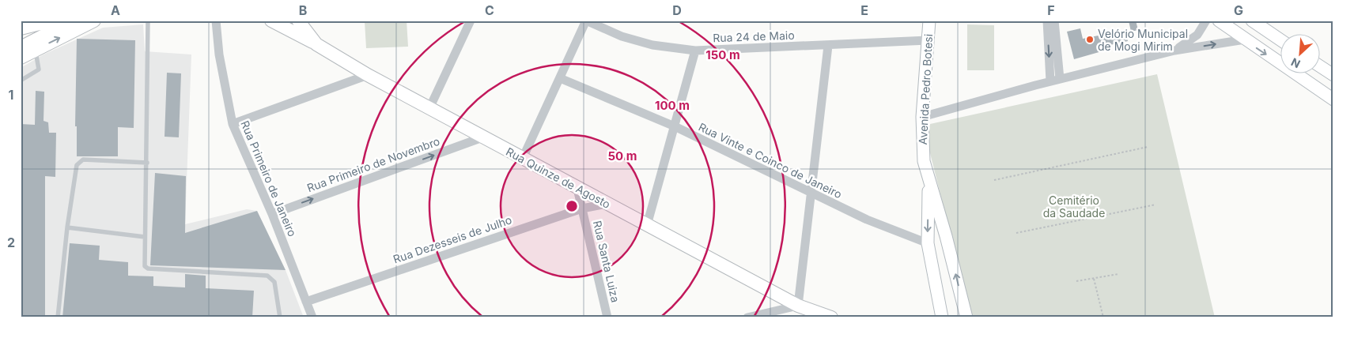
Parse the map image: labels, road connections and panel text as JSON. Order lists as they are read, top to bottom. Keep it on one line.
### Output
{"streets":{"main road":["Avenida Pedro Botesi","Rua Quinze de Agosto"],"street":["Rua 24 de Maio","Rua Vinte e Coinco de Janeiro","Rua Primeiro de Novembro","Rua Primeiro de Janeiro","Rua Dezesseis de Julho","Rua Santa Luiza"]},"crossings":[["Rua 24 de Maio","Avenida Pedro Botesi"],["Avenida Pedro Botesi","Rua Vinte e Coinco de Janeiro"],["Rua Primeiro de Novembro","Rua Quinze de Agosto"],["Rua Primeiro de Novembro","Rua Primeiro de Janeiro"],["Rua Quinze de Agosto","Rua Dezesseis de Julho"],["Rua Quinze de Agosto","Rua Santa Luiza"],["Rua Primeiro de Janeiro","Rua Dezesseis de Julho"],["Rua Dezesseis de Julho","Rua Santa Luiza"]],"one_way":["Rua Primeiro de Novembro"],"parks":["Cemitério da Saudade"],"places":["Velório Municipal de Mogi Mirim"],"north":"bottom left","grid":{"columns":["A","B","C","D","E","F","G"],"rows":["1","2"]},"rings":["150 m","100 m","50 m"]}
